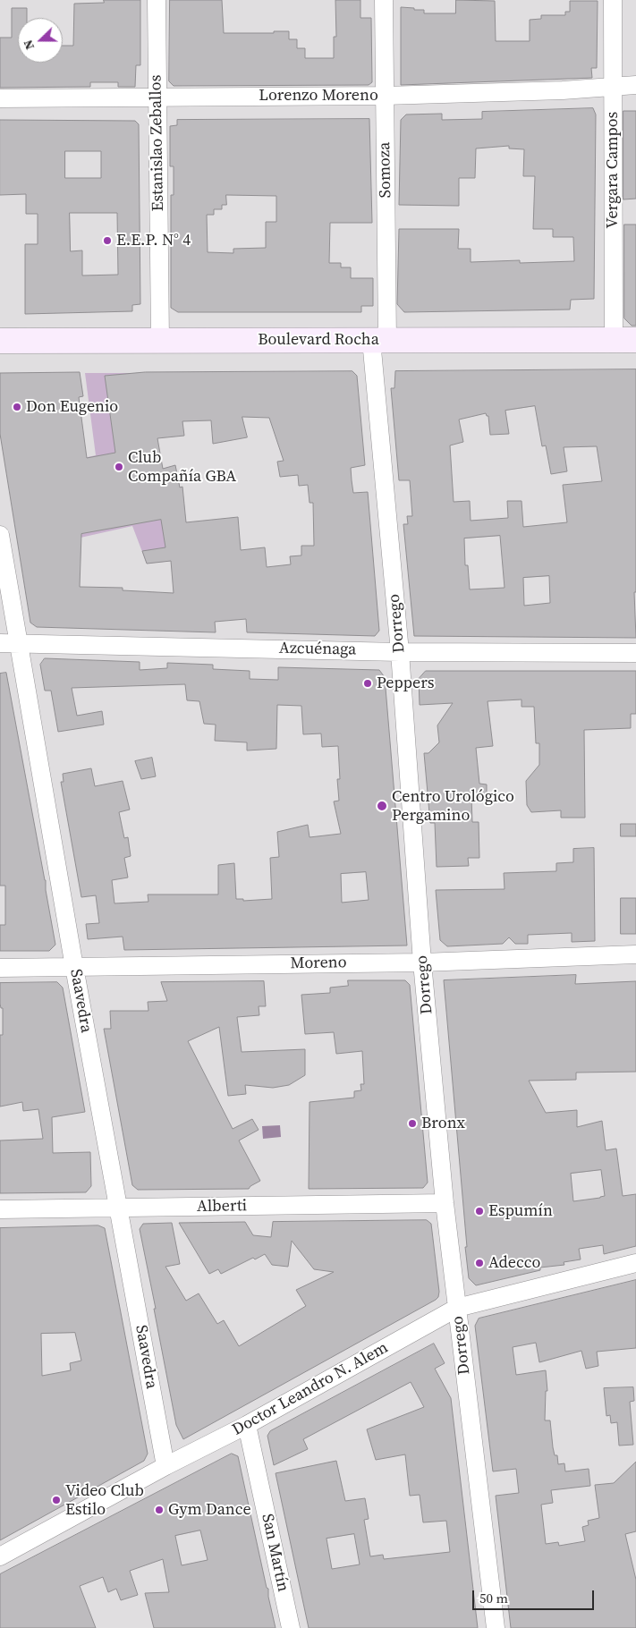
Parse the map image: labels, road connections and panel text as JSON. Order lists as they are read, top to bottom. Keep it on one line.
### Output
{"streets":{"main road":["Boulevard Rocha"],"street":["Lorenzo Moreno","Estanislao Zeballos","Somoza","Vergara Campos","Dorrego","Azcuénaga","Moreno","Saavedra","Alberti","Doctor Leandro N. Alem","San Martín"]},"crossings":[["Lorenzo Moreno","Estanislao Zeballos"],["Lorenzo Moreno","Somoza"],["Lorenzo Moreno","Vergara Campos"],["Estanislao Zeballos","Boulevard Rocha"],["Somoza","Boulevard Rocha"],["Somoza","Dorrego"],["Vergara Campos","Boulevard Rocha"],["Boulevard Rocha","Dorrego"],["Dorrego","Azcuénaga"],["Dorrego","Moreno"],["Dorrego","Alberti"],["Dorrego","Doctor Leandro N. Alem"],["Azcuénaga","Saavedra"],["Moreno","Saavedra"],["Saavedra","Alberti"],["Saavedra","Doctor Leandro N. Alem"],["Doctor Leandro N. Alem","San Martín"]],"places":["E.E.P. N° 4","Don Eugenio","Club Compañía GBA","Peppers","Centro Urológico Pergamino","Bronx","Espumín","Adecco","Video Club Estilo","Gym Dance"],"scale_bar":"50 m","north":"left"}
